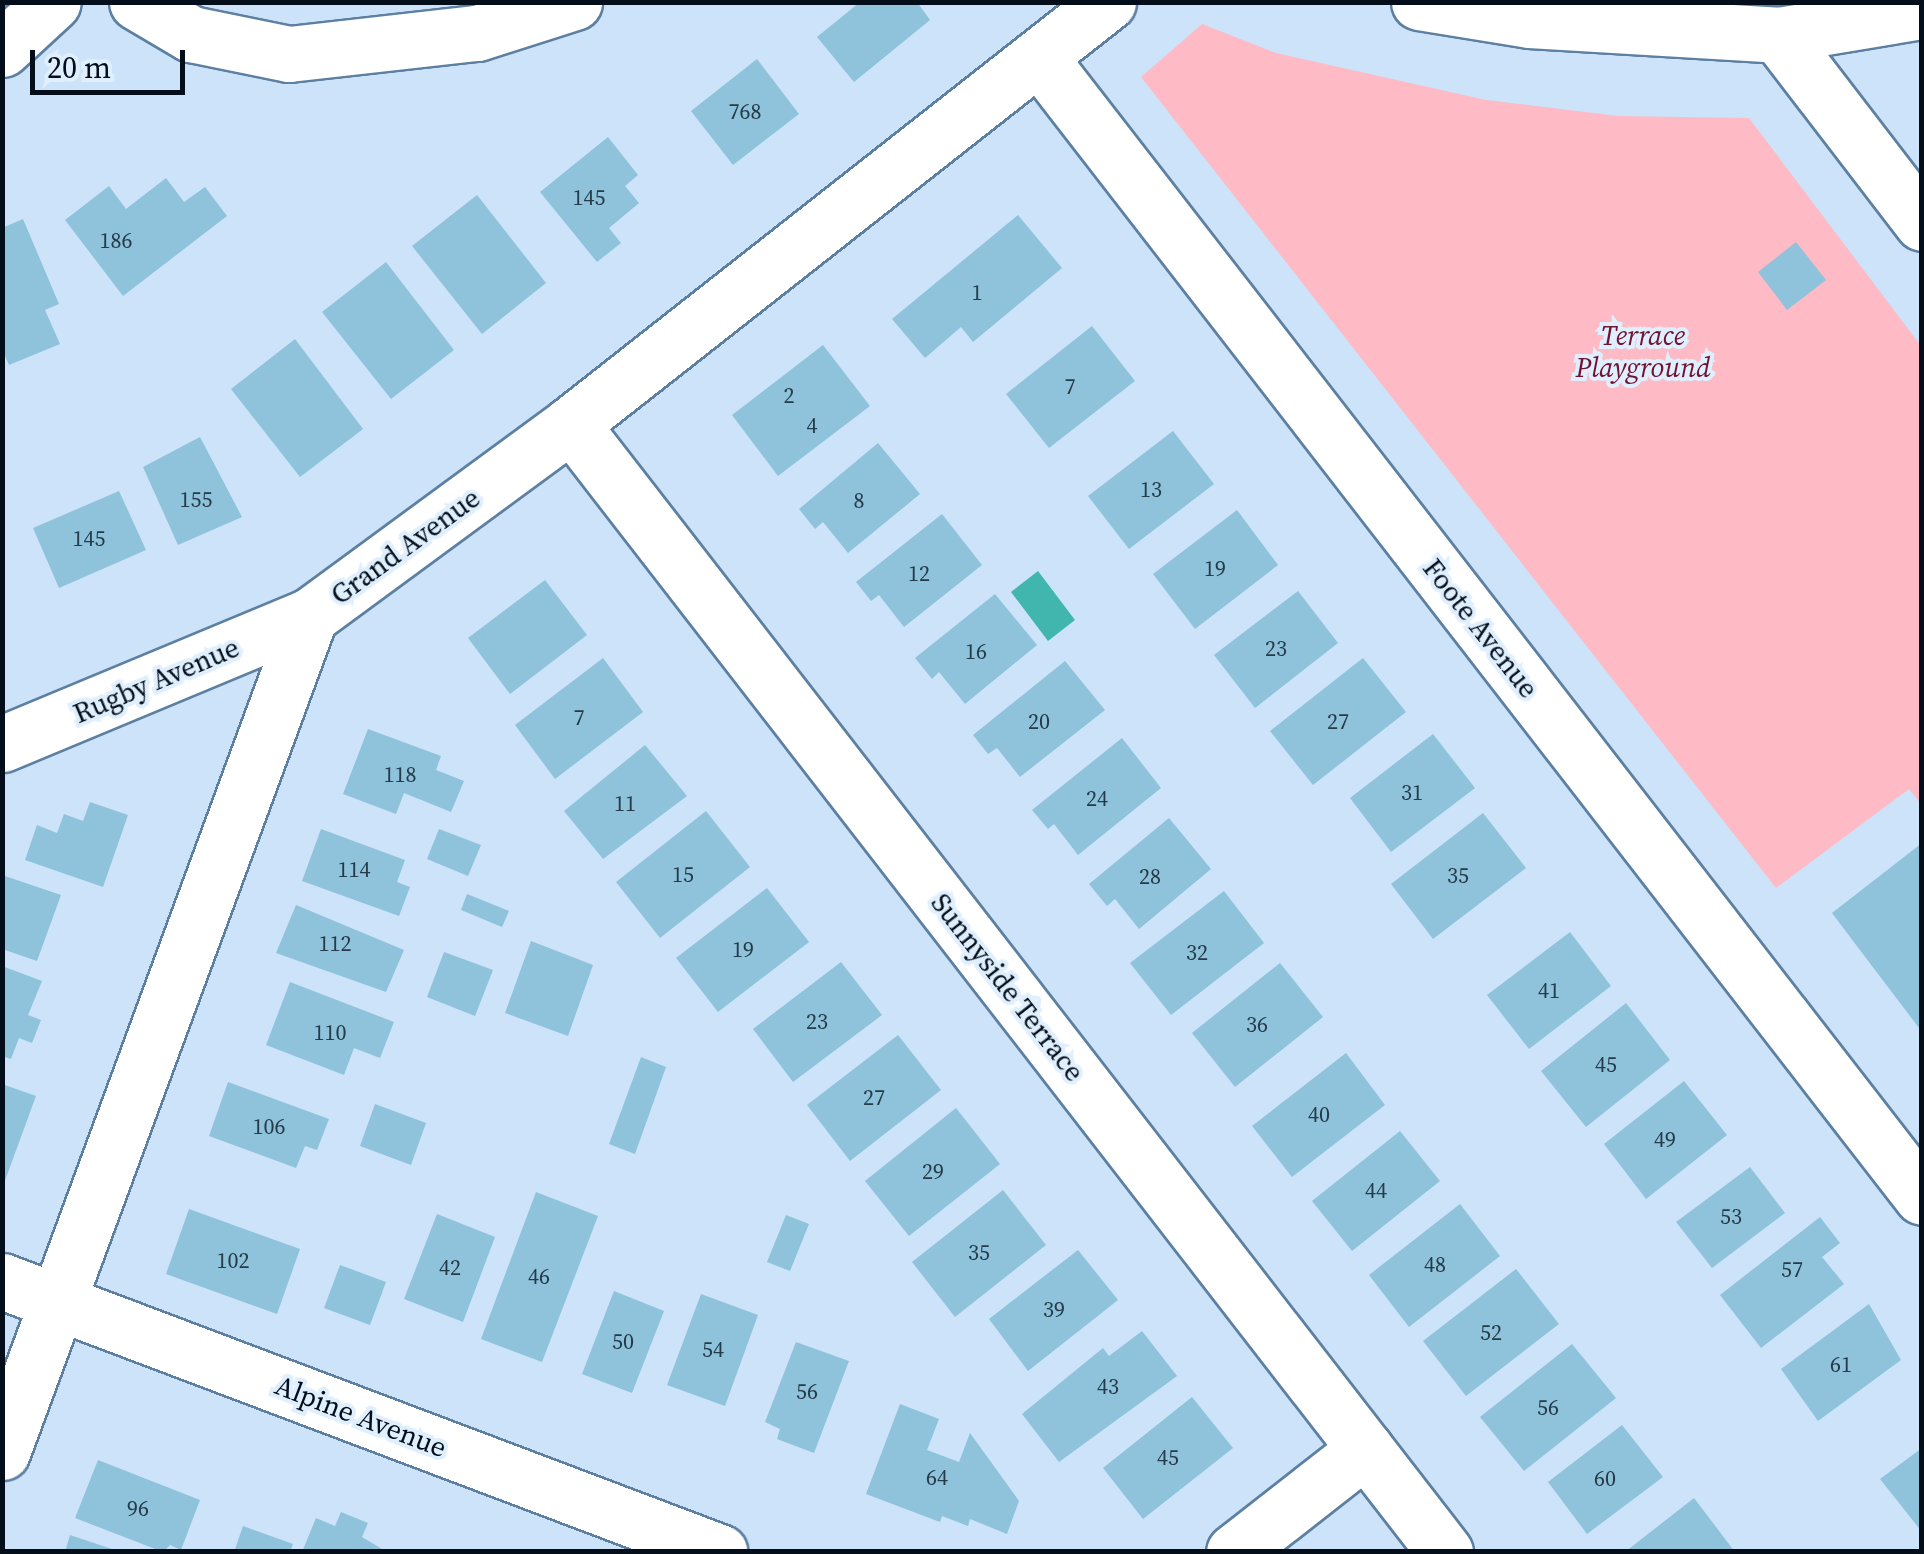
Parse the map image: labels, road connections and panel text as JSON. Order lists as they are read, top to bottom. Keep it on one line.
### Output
{"streets":{"street":["Grand Avenue","Foote Avenue","Rugby Avenue","Sunnyside Terrace","Alpine Avenue"]},"crossings":[["Grand Avenue","Foote Avenue"],["Grand Avenue","Rugby Avenue"],["Grand Avenue","Sunnyside Terrace"],["Grand Avenue","Alpine Avenue"]],"parks":["Terrace Playground"],"house_numbers":["768","145","186","1","7","2","4","13","155","8","145","19","12","23","16","7","20","27","118","31","24","11","114","15","35","28","112","19","32","41","23","36","110","45","27","40","106","49","29","44","53","35","102","48","42","57","46","39","52","50","54","61","43","56","56","45","64","60","96"],"scale_bar":"20 m"}
